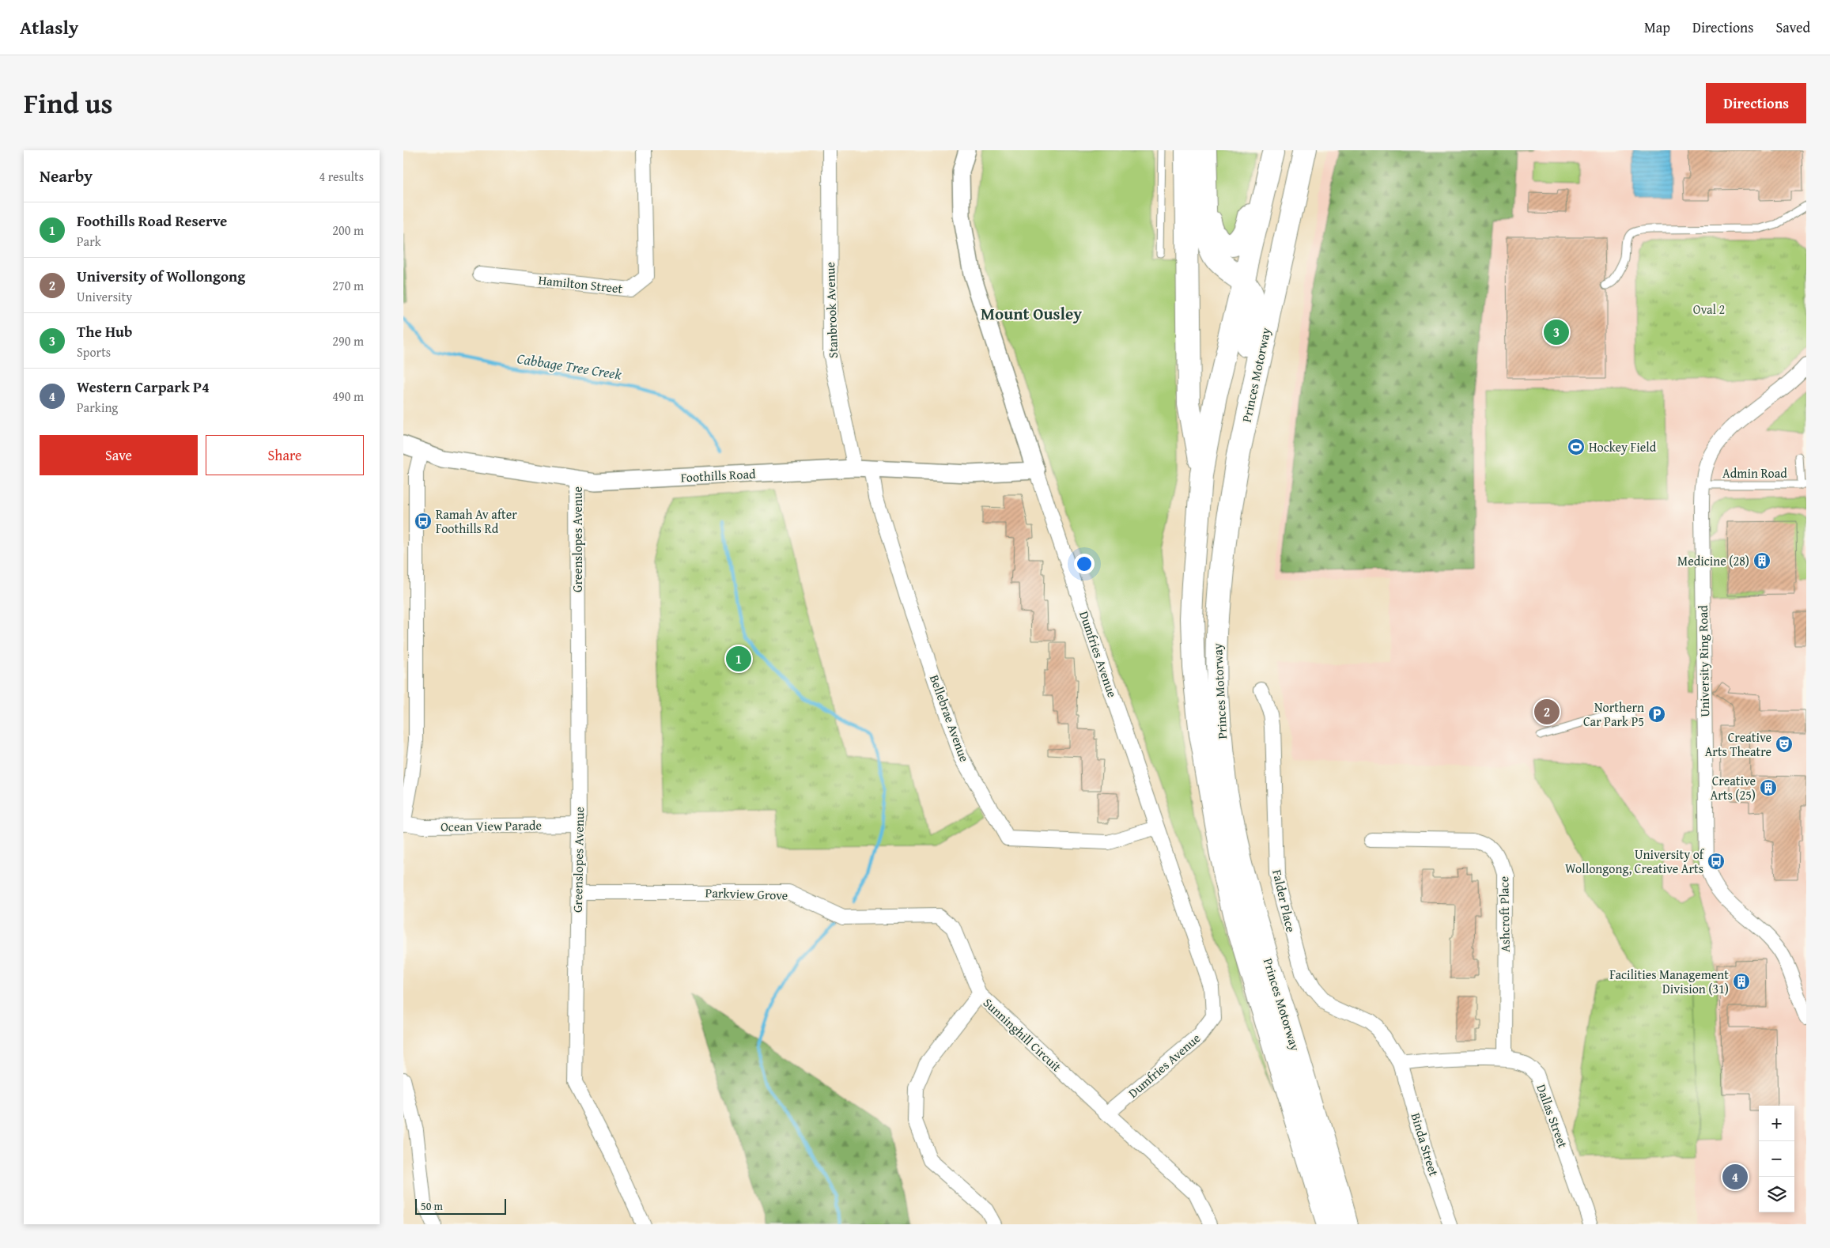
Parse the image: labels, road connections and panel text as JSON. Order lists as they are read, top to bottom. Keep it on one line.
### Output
{"streets":{"highway":["Princes Motorway"],"street":["Hamilton Street","Stanbrook Avenue","Foothills Road","Greenslopes Avenue","Dumfries Avenue","University Ring Road","Bellebrae Avenue","Ocean View Parade","Parkview Grove","Falder Place","Ashcroft Place","Sunninghill Circuit","Dallas Street","Binda Street"],"lane":["Admin Road"]},"crossings":[["Stanbrook Avenue","Foothills Road"],["Admin Road","University Ring Road"],["Foothills Road","Greenslopes Avenue"],["Foothills Road","Dumfries Avenue"],["Foothills Road","Bellebrae Avenue"],["Greenslopes Avenue","Ocean View Parade"],["Greenslopes Avenue","Parkview Grove"],["Dumfries Avenue","Bellebrae Avenue"],["Dumfries Avenue","Sunninghill Circuit"],["Parkview Grove","Sunninghill Circuit"],["Falder Place","Dallas Street"],["Falder Place","Binda Street"],["Ashcroft Place","Dallas Street"],["Dallas Street","Binda Street"]],"districts":["Mount Ousley"],"water":["Cabbage Tree Creek"],"parks":["Oval 2"],"places":{"sports":["Hockey Field"],"bus stop":["Ramah Av after Foothills Rd","University of Wollongong, Creative Arts"],"building":["Medicine (28)","Creative Arts (25)","Facilities Management Division (31)"],"parking":["Northern Car Park P5"],"theatre":["Creative Arts Theatre"]},"scale_bar":"50 m","page":{"header":"Atlasly","nav":["Map","Directions","Saved"],"title":"Find us","buttons":["Directions",["Save","Share"]],"heading":["Nearby","4 results"],"list":[{"mark":"1","name":"Foothills Road Reserve","note":"Park","value":"200 m"},{"mark":"2","name":"University of Wollongong","note":"University","value":"270 m"},{"mark":"3","name":"The Hub","note":"Sports","value":"290 m"},{"mark":"4","name":"Western Carpark P4","note":"Parking","value":"490 m"}],"pins":["3","1","2","4"],"map_buttons":["+","−"],"scale":"50 m"}}
